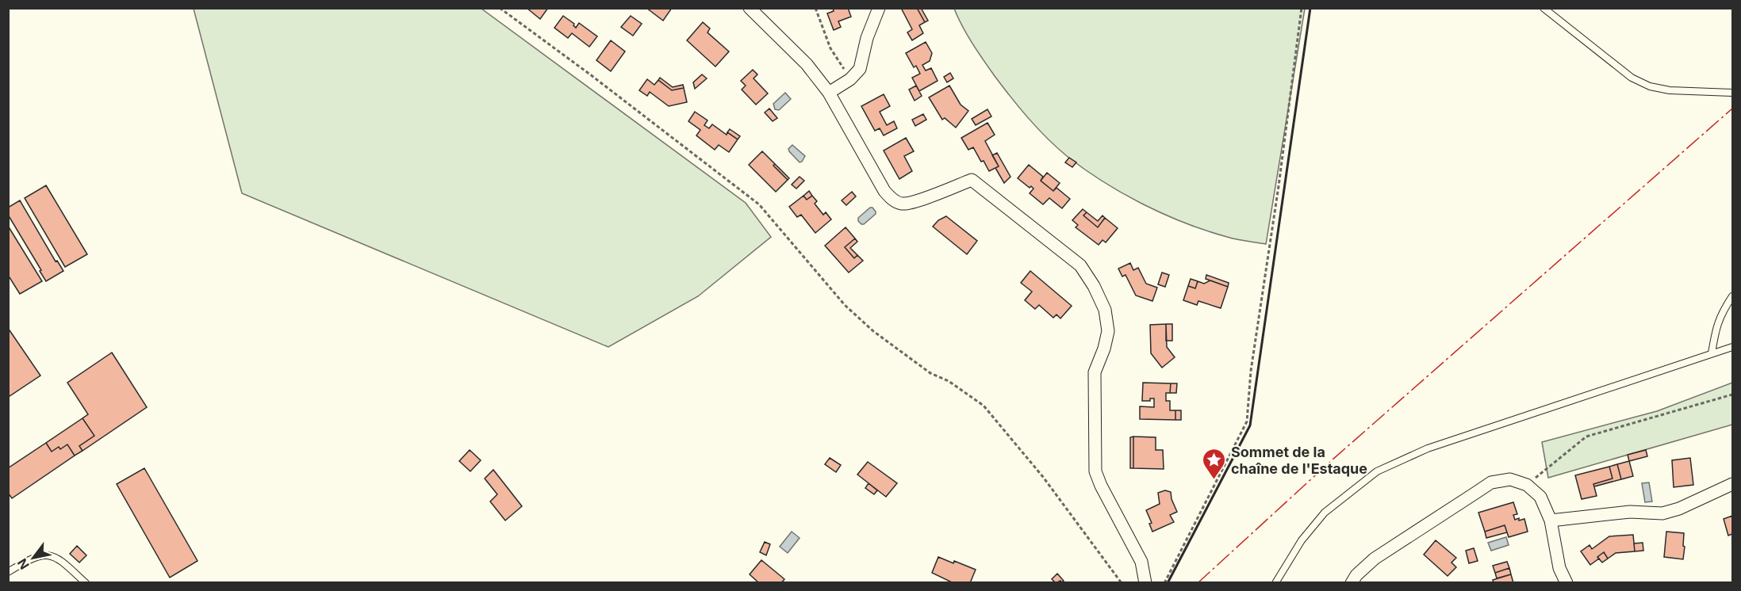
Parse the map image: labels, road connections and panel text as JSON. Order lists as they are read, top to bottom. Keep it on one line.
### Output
{"places":{"place":["Sommet de la chaîne de l'Estaque"]},"north":"bottom left"}
